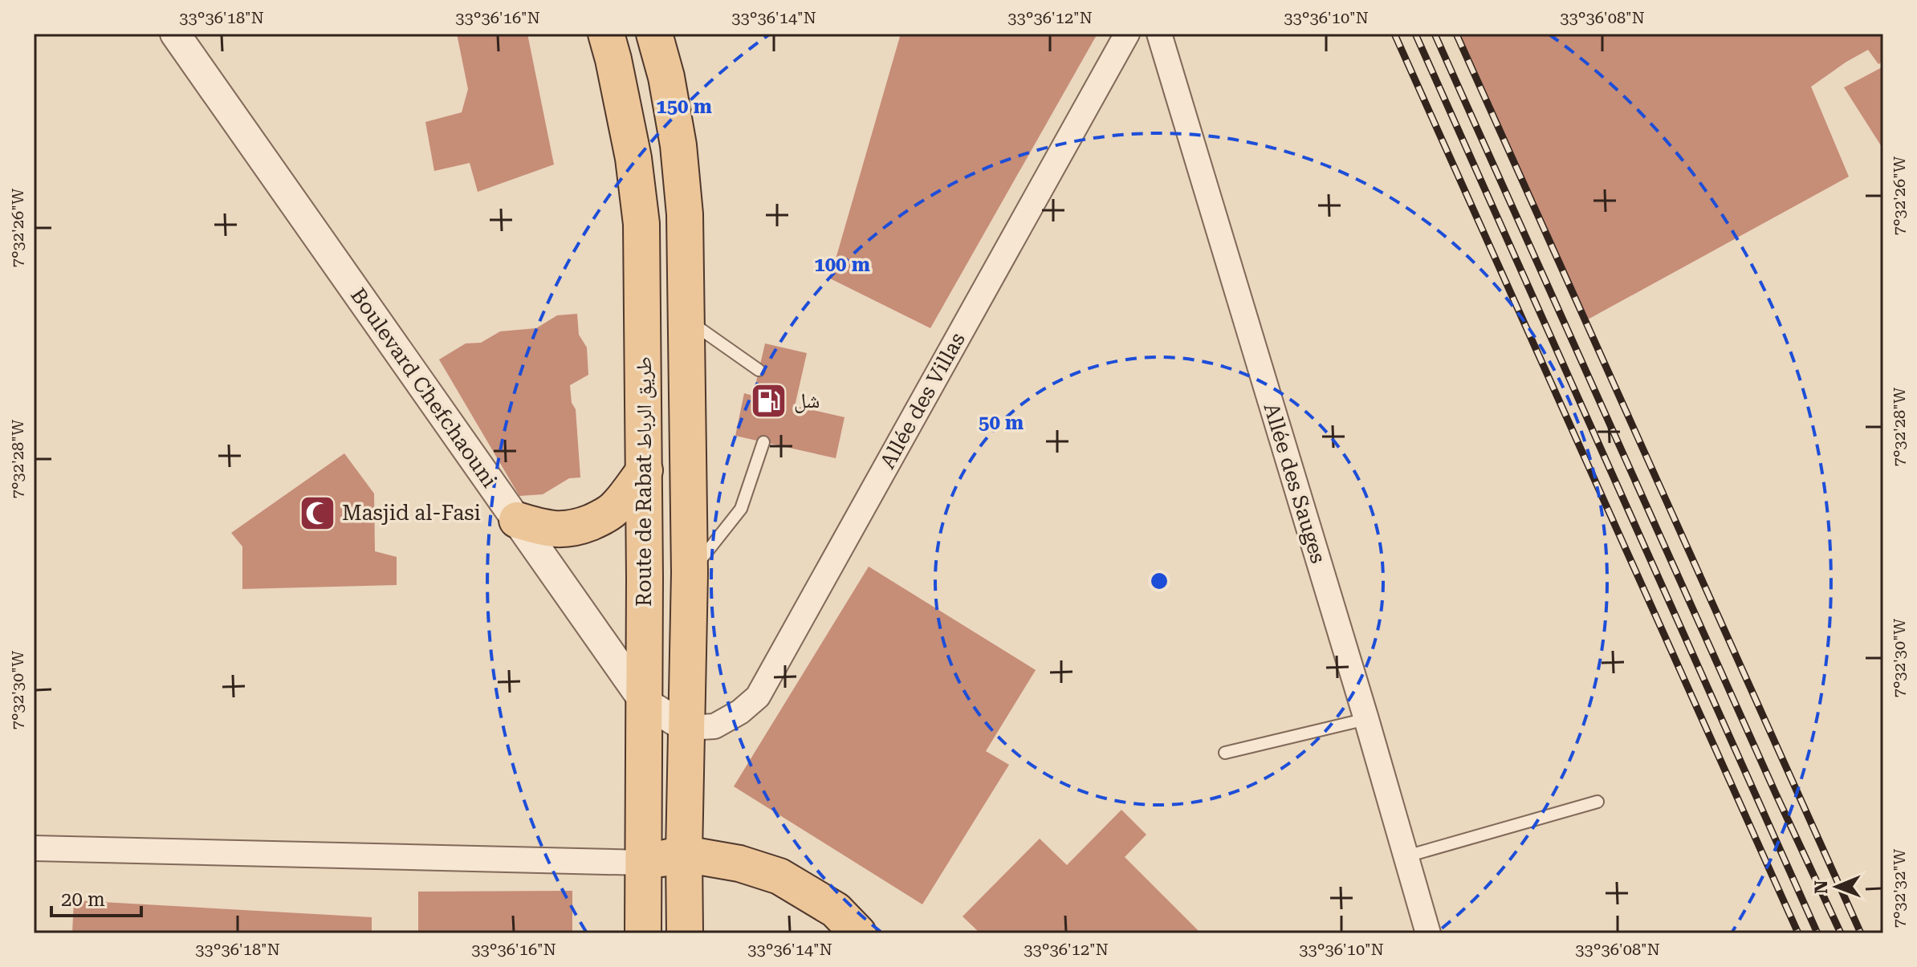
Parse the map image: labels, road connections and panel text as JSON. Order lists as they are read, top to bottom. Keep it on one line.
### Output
{"streets":{"main road":["Route de Rabat طريق الرباط"],"street":["Boulevard Chefchaouni","Allée des Villas","Allée des Sauges"]},"crossings":[["Boulevard Chefchaouni","Allée des Villas"],["Boulevard Chefchaouni","Route de Rabat طريق الرباط"],["Allée des Villas","Route de Rabat طريق الرباط"]],"places":{"fuel station":["شل"],"mosque":["Masjid al-Fasi"]},"scale_bar":"20 m","north":"left","coordinates":["33°36'18\"N","33°36'16\"N","33°36'14\"N","33°36'12\"N","33°36'10\"N","33°36'08\"N","7°32'26\"W","7°32'28\"W","7°32'30\"W","7°32'32\"W"],"rings":["150 m","100 m","50 m"]}
